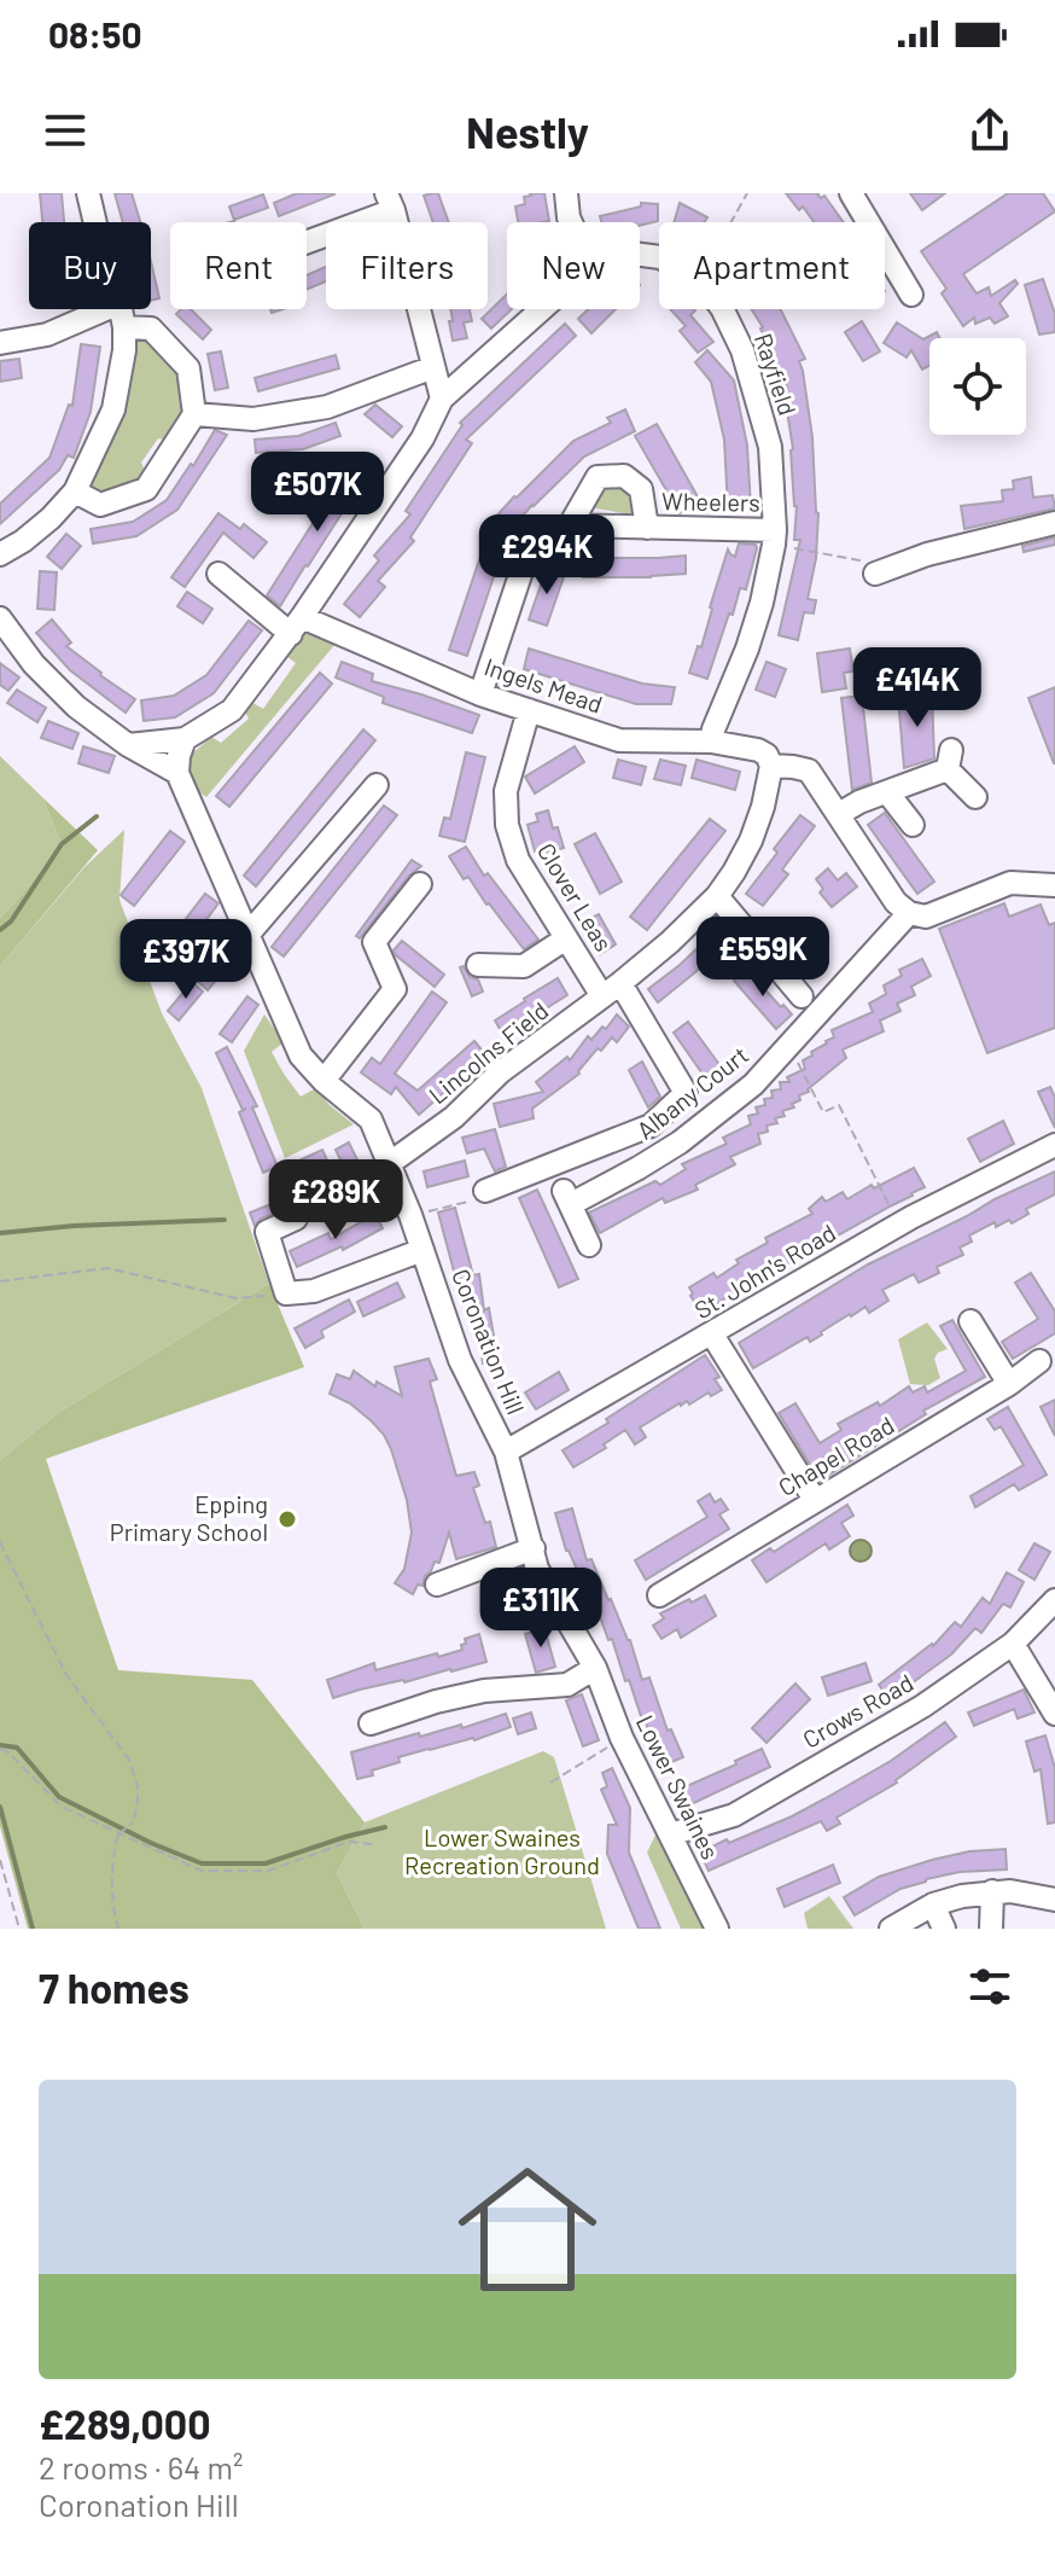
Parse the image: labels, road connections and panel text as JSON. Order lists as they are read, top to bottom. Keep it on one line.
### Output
{"streets":{"street":["Rayfield","Wheelers","Ingels Mead","Clover Leas","Lincolns Field","Albany Court","St. John's Road","Coronation Hill","Chapel Road","Crows Road","Lower Swaines"]},"crossings":[["Rayfield","Wheelers"],["Rayfield","Ingels Mead"],["Wheelers","Ingels Mead"],["Ingels Mead","Clover Leas"],["Ingels Mead","Lincolns Field"],["Ingels Mead","Albany Court"],["Clover Leas","Lincolns Field"],["Lincolns Field","Coronation Hill"],["St. John's Road","Coronation Hill"],["St. John's Road","Lower Swaines"],["Coronation Hill","Lower Swaines"],["Crows Road","Lower Swaines"]],"parks":["Lower Swaines Recreation Ground"],"places":["Epping Primary School"],"page":{"status":"08:50","header":"Nestly","chip":["Buy","Rent","Filters","New","Apartment"],"price":["£507K","£294K","£414K","£559K","£397K","£289K","£311K"],"heading":"7 homes","list":[{"name":"£289,000","note":"2 rooms · 64 m² · Coronation Hill"}]}}
